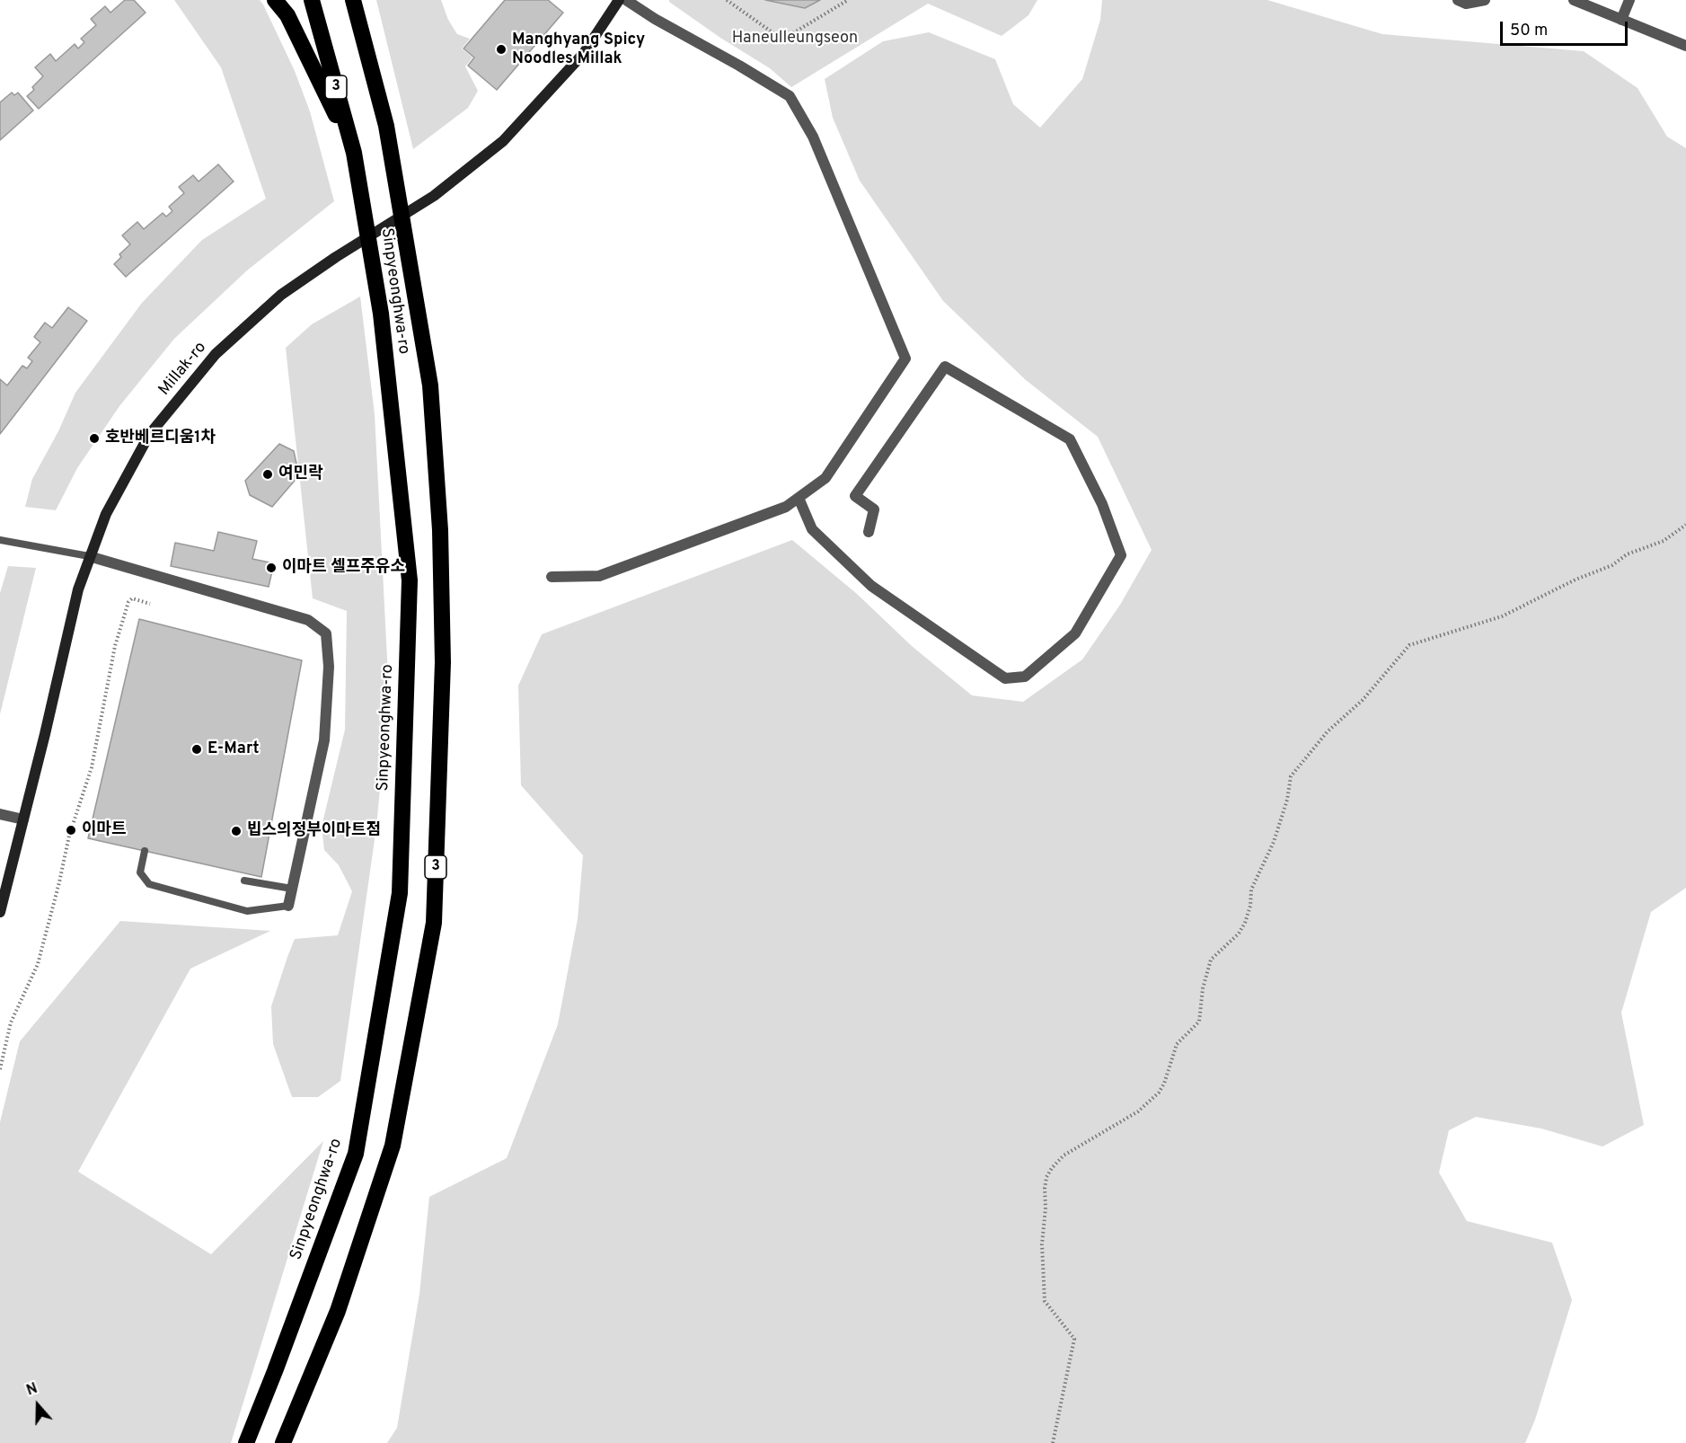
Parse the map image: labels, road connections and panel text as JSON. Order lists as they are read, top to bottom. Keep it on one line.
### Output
{"streets":{"highway":["3","Sinpyeonghwa-ro"],"main road":["Millak-ro"]},"parks":["Haneulleungseon"],"places":["Manghyang Spicy Noodles Millak","호반베르디움1차","여민락","이마트 셀프주유소","E-Mart","이마트","빕스의정부이마트점"],"scale_bar":"50 m","north":"top"}
